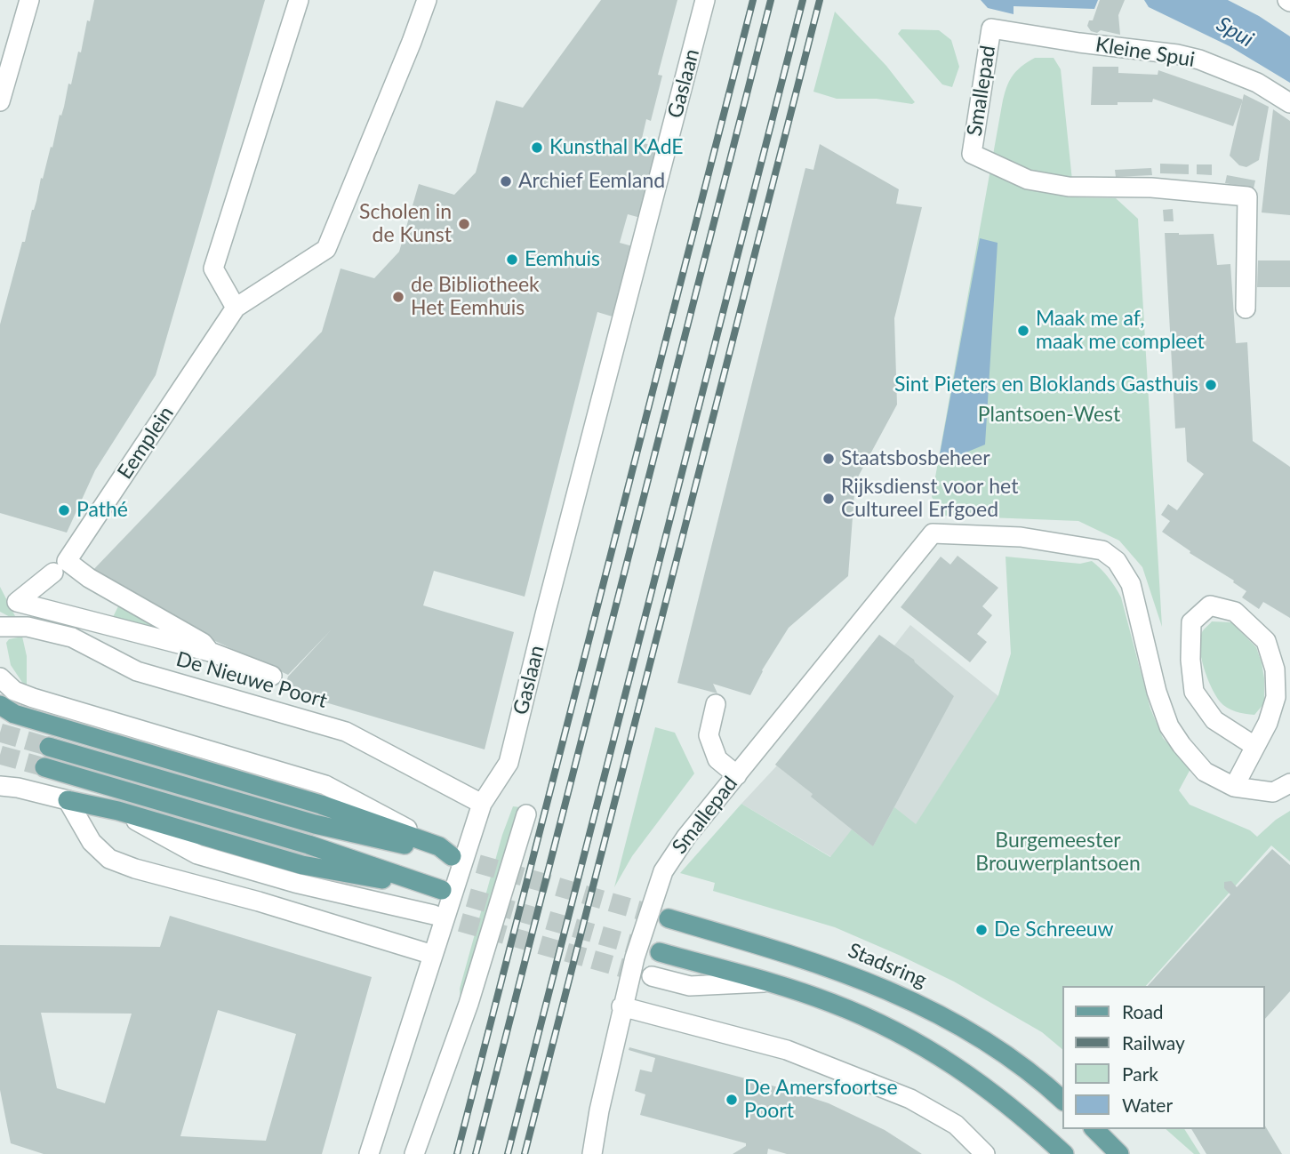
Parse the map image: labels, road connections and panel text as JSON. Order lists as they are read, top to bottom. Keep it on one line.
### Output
{"streets":{"main road":["Stadsring"],"street":["Kleine Spui","Gaslaan","Smallepad","Eemplein","De Nieuwe Poort"]},"crossings":[["Kleine Spui","Smallepad"],["Gaslaan","De Nieuwe Poort"]],"water":["Spui"],"parks":["Plantsoen-West","Burgemeester Brouwerplantsoen"],"places":["Kunsthal KAdE","Archief Eemland","Scholen in de Kunst","Eemhuis","de Bibliotheek Het Eemhuis","Maak me af, maak me compleet","Sint Pieters en Bloklands Gasthuis","Staatsbosbeheer","Rijksdienst voor het Cultureel Erfgoed","Pathé","De Schreeuw","De Amersfoortse Poort"],"legend":["Road","Railway","Park","Water"]}
